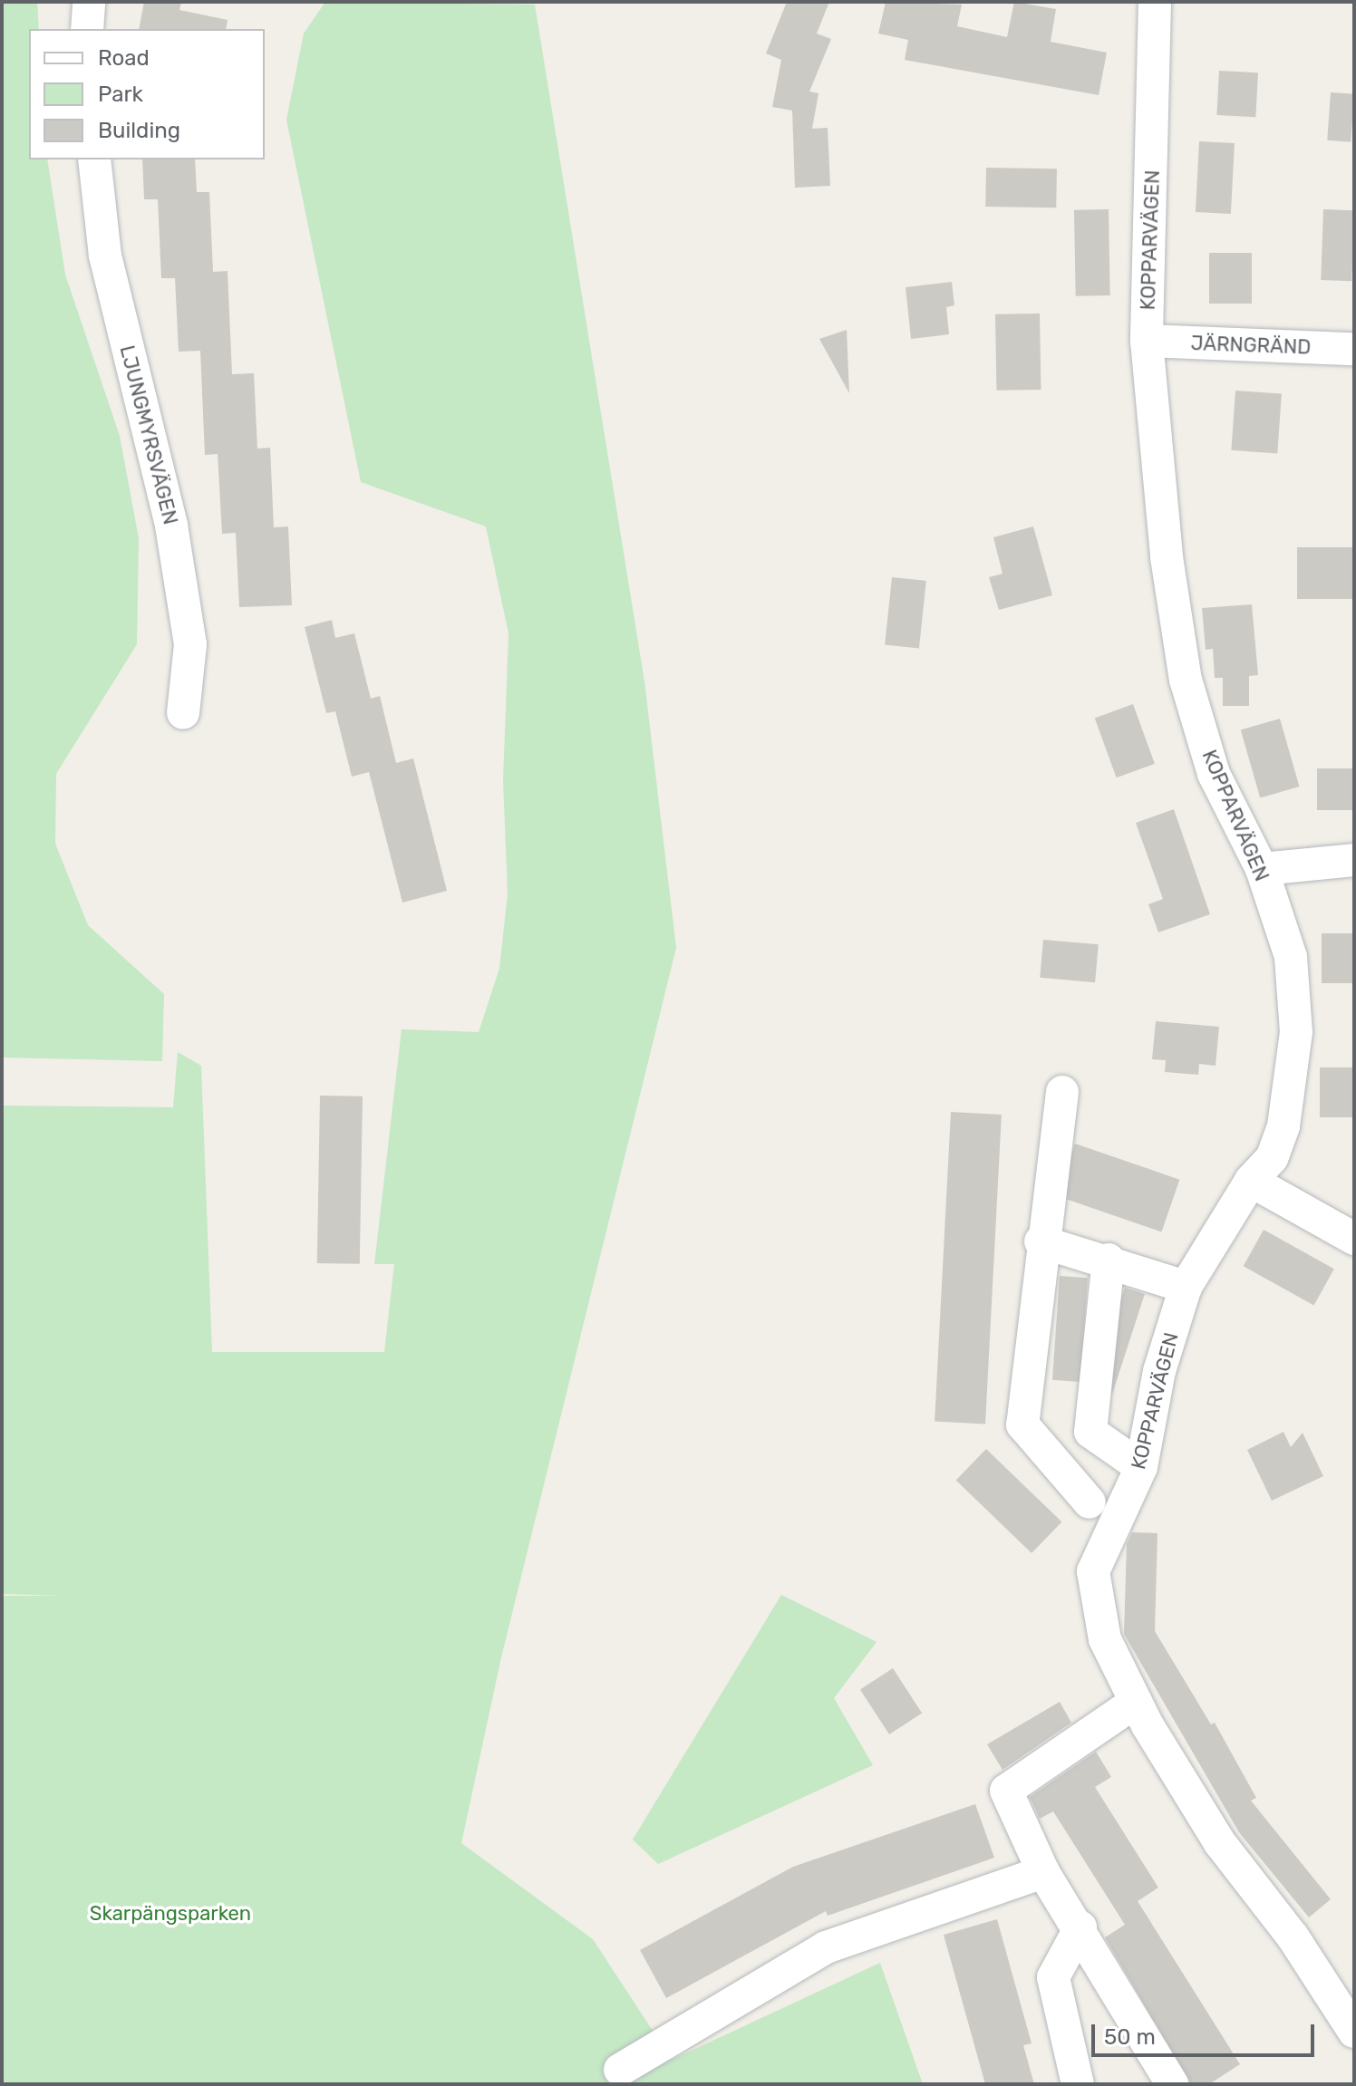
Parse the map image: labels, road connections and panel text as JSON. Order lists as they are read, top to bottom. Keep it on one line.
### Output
{"streets":{"street":["KOPPARVÄGEN","JÄRNGRÄND","LJUNGMYRSVÄGEN"]},"crossings":[["KOPPARVÄGEN","JÄRNGRÄND"]],"parks":["Skarpängsparken"],"legend":["Road","Park","Building"],"scale_bar":"50 m"}
